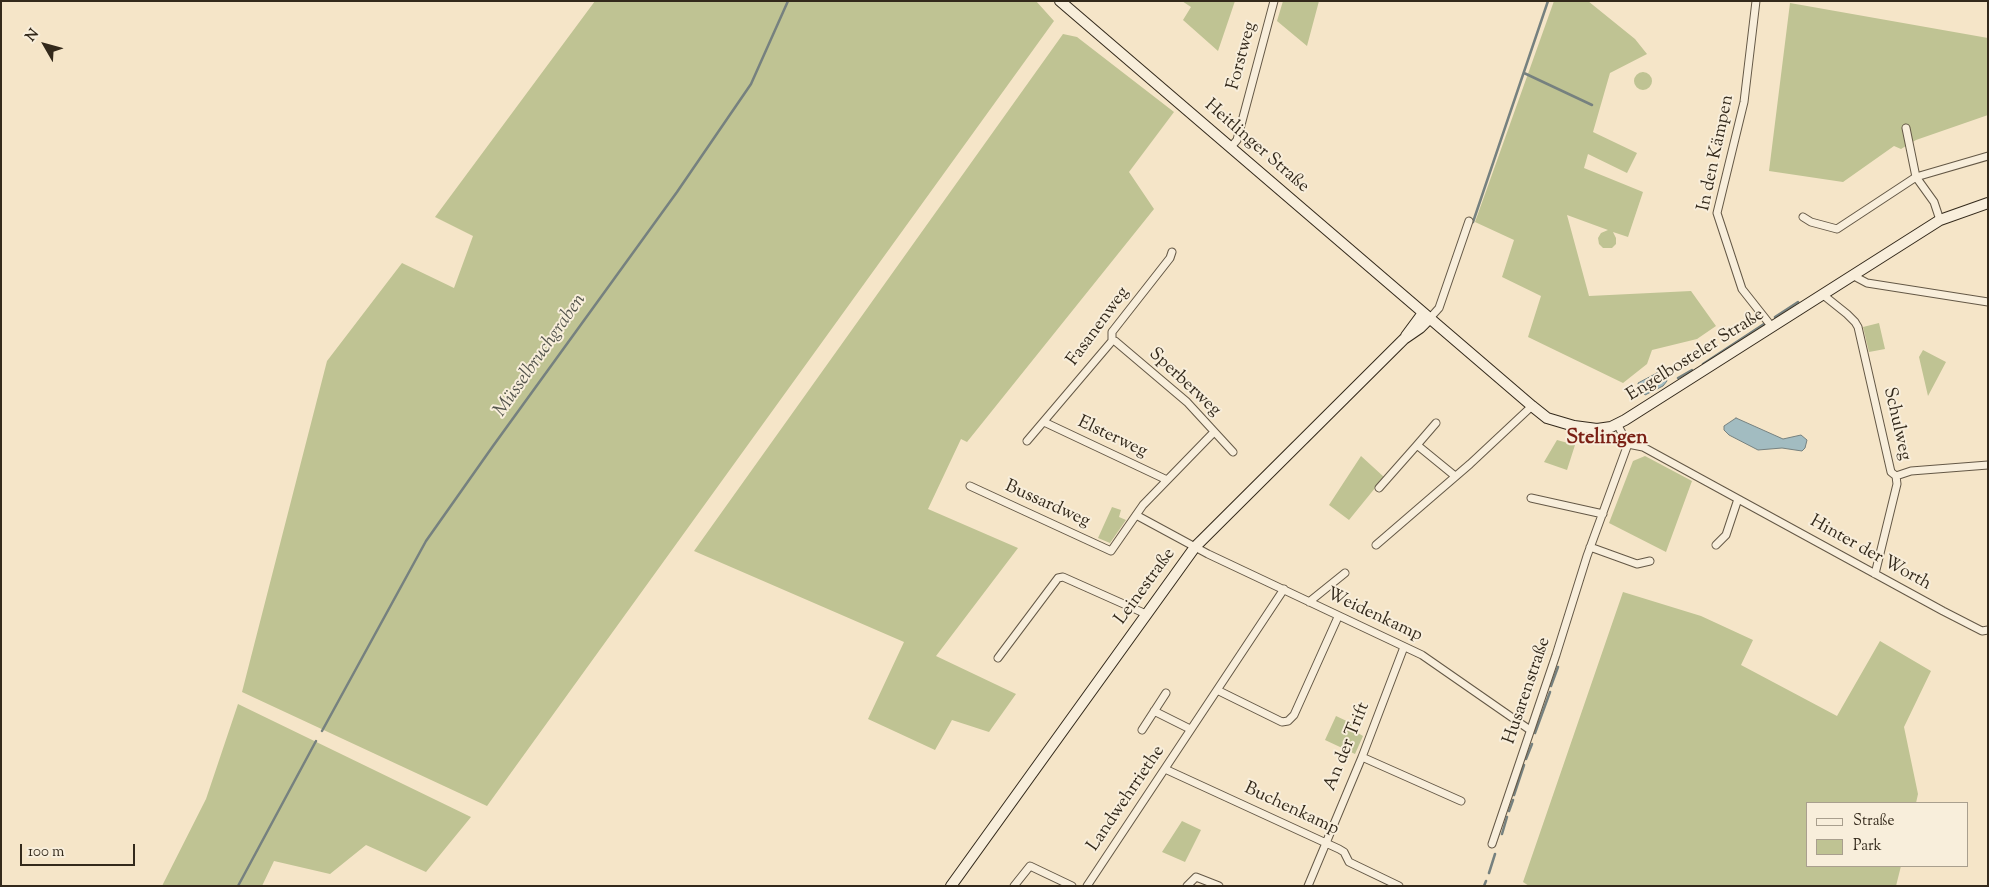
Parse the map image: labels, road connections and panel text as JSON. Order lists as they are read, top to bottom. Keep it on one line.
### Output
{"streets":{"street":["Forstweg","Heitlinger Straße","In den Kämpen","Fasanenweg","Engelbosteler Straße","Sperberweg","Schulweg","Elsterweg","Bussardweg","Hinter der Worth","Leinestraße","Weidenkamp","Husarenstraße","An der Trift","Landwehrriethe","Buchenkamp"]},"crossings":[["Forstweg","Heitlinger Straße"],["Heitlinger Straße","Engelbosteler Straße"],["Heitlinger Straße","Leinestraße"],["In den Kämpen","Engelbosteler Straße"],["Fasanenweg","Sperberweg"],["Fasanenweg","Elsterweg"],["Engelbosteler Straße","Schulweg"],["Engelbosteler Straße","Leinestraße"],["Schulweg","Hinter der Worth"],["Bussardweg","Weidenkamp"],["Hinter der Worth","Husarenstraße"],["Leinestraße","Weidenkamp"],["Weidenkamp","Husarenstraße"],["Weidenkamp","An der Trift"],["Weidenkamp","Landwehrriethe"],["An der Trift","Buchenkamp"],["Landwehrriethe","Buchenkamp"]],"districts":["Stelingen"],"water":["Müsselbruchgraben"],"legend":["Straße","Park"],"scale_bar":"100 m","north":"top left"}
